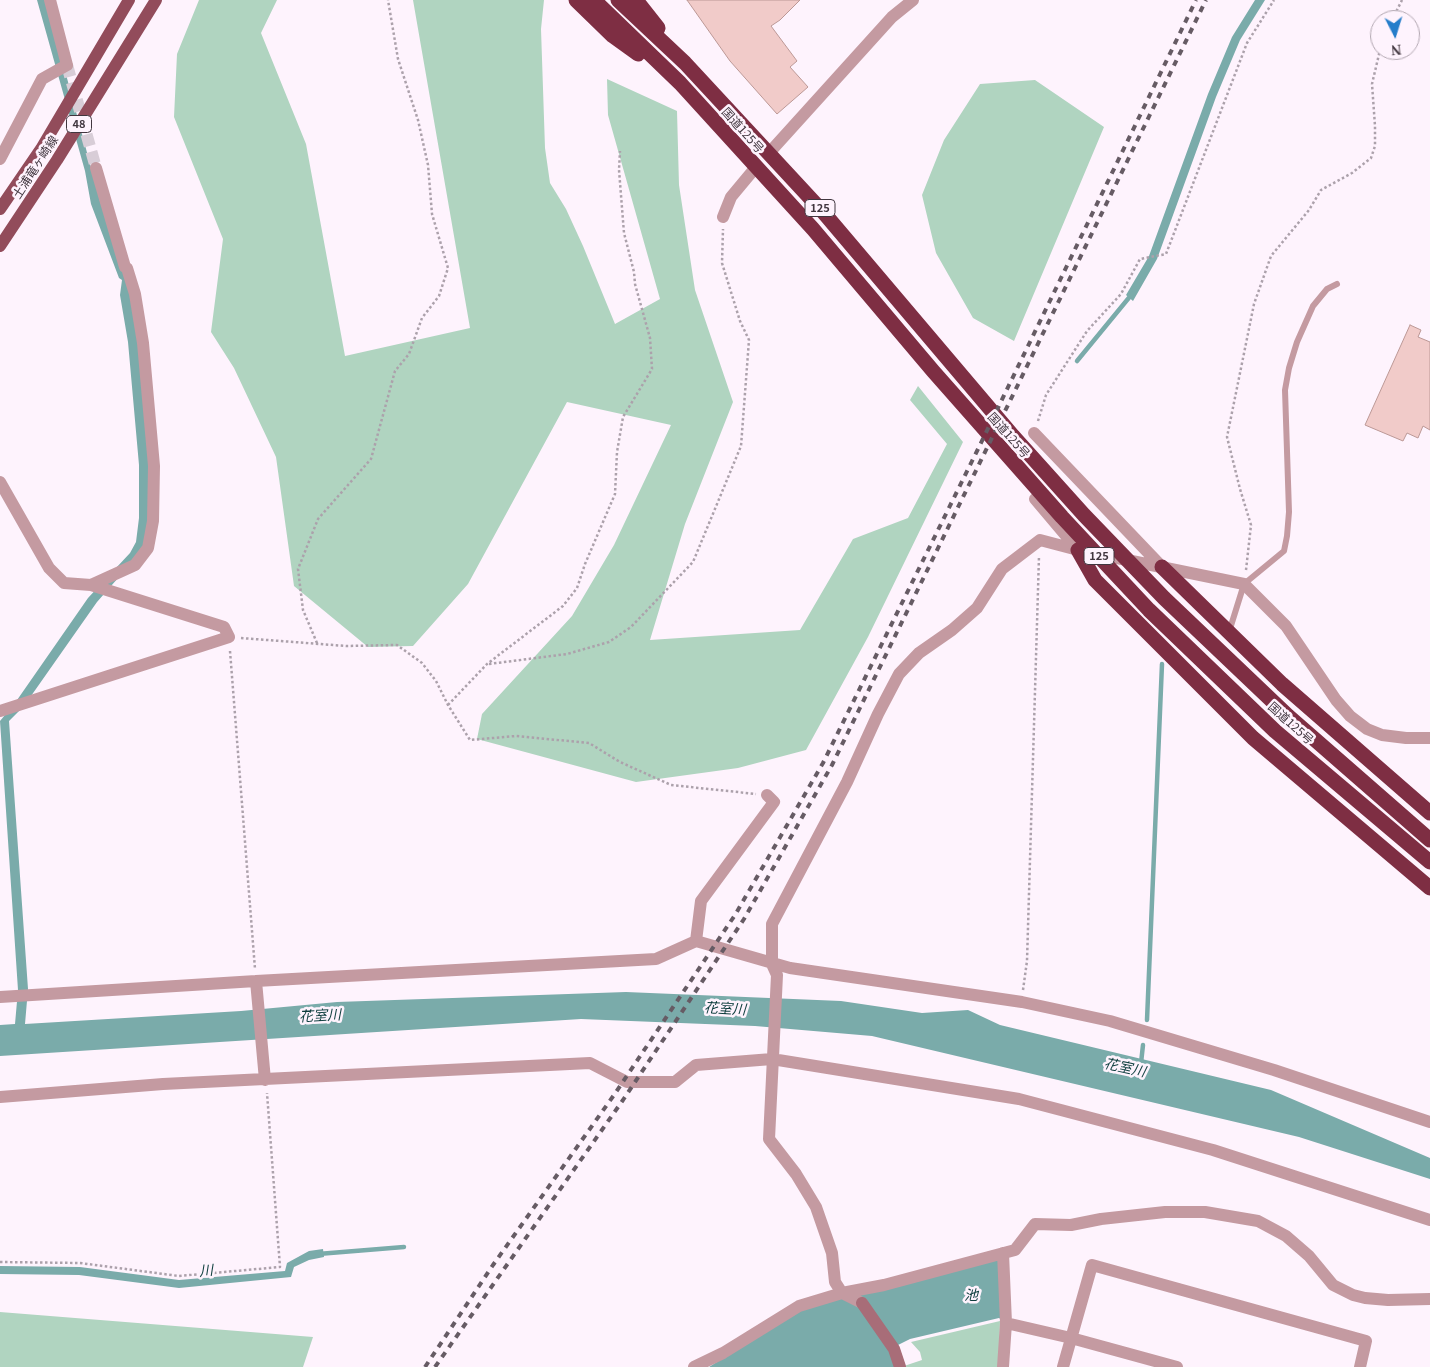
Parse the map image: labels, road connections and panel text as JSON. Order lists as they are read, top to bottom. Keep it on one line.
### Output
{"streets":{"highway":["国道125号","125"],"main road":["48","土浦竜ヶ崎線"]},"water":["花室川","川","池"],"north":"bottom"}
